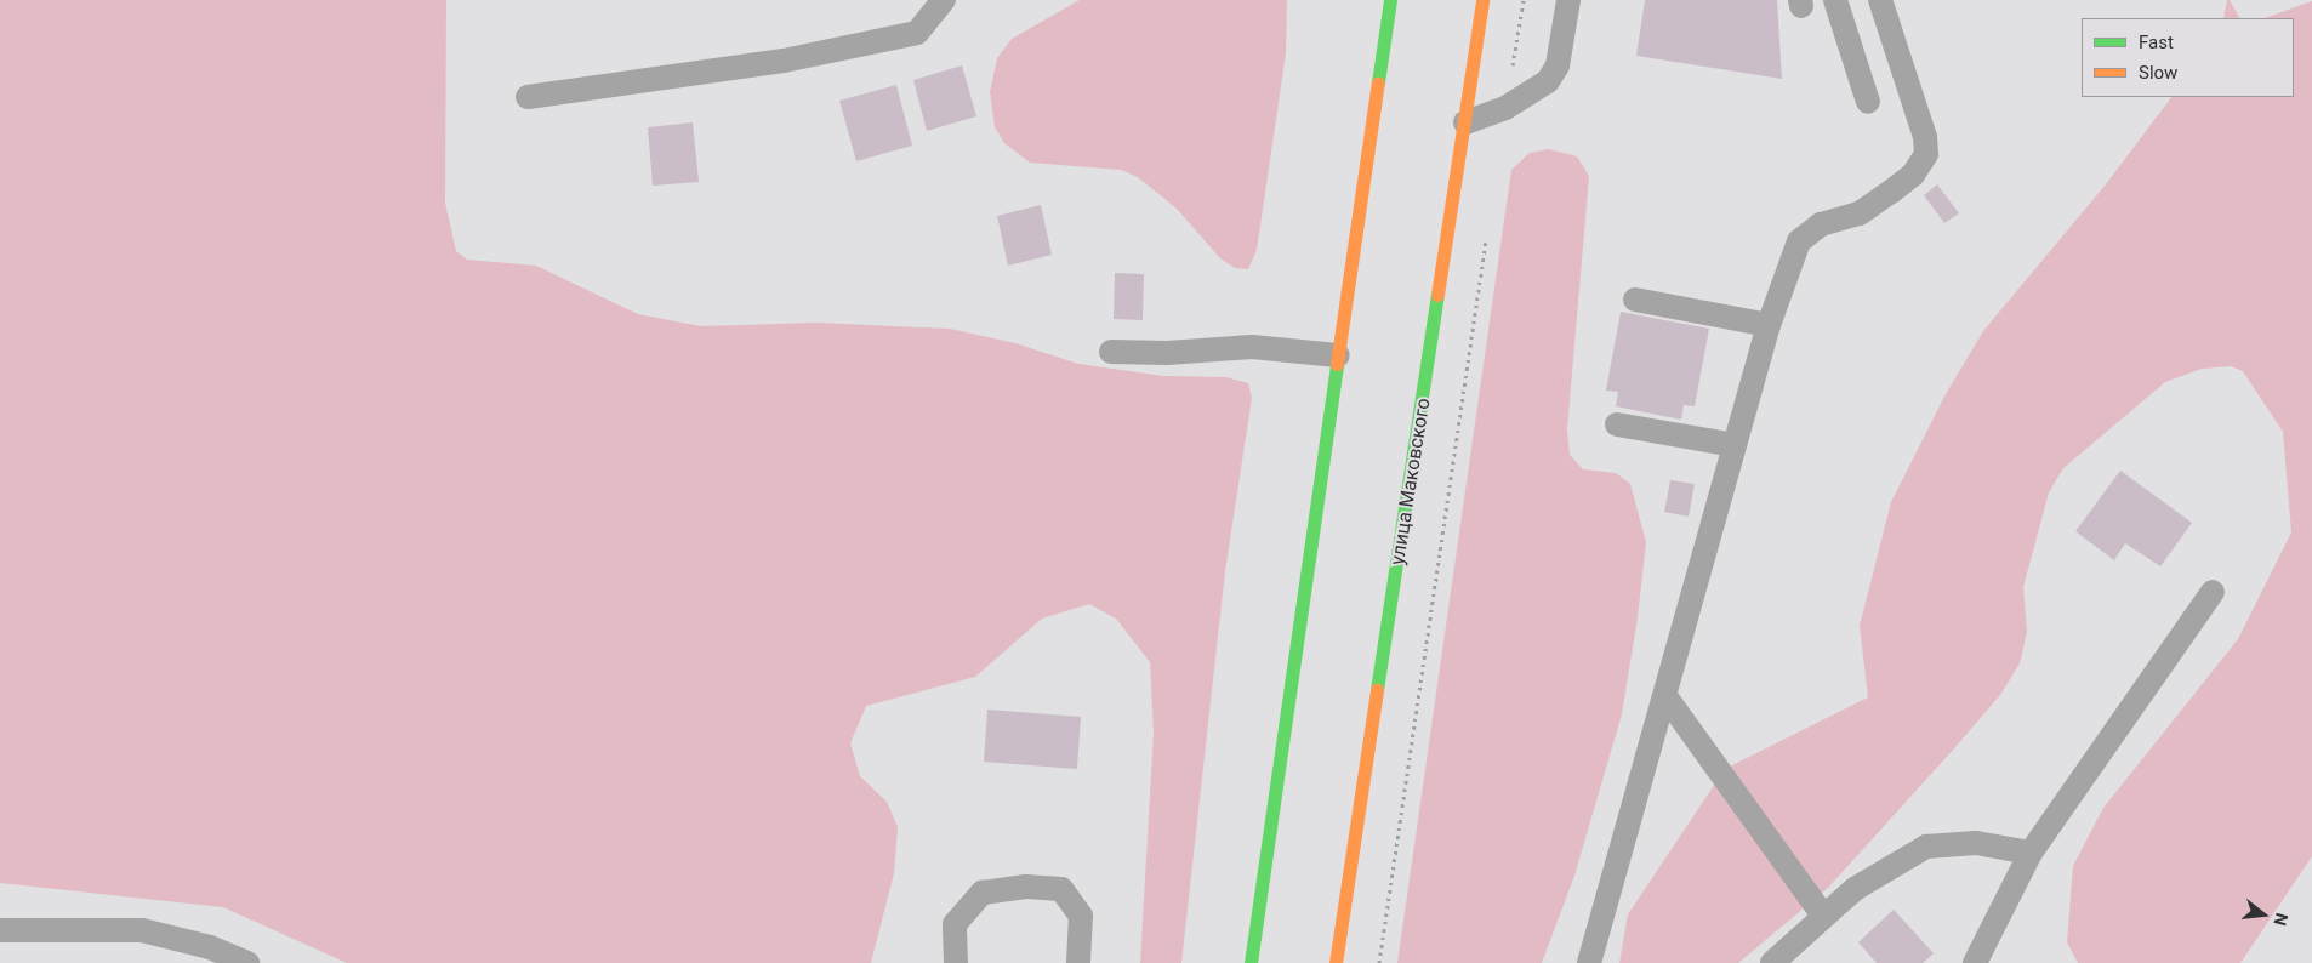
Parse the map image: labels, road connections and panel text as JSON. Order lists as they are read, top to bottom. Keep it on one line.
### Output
{"streets":{"highway":["улица Маковского"]},"legend":["Fast","Slow"],"north":"right"}
